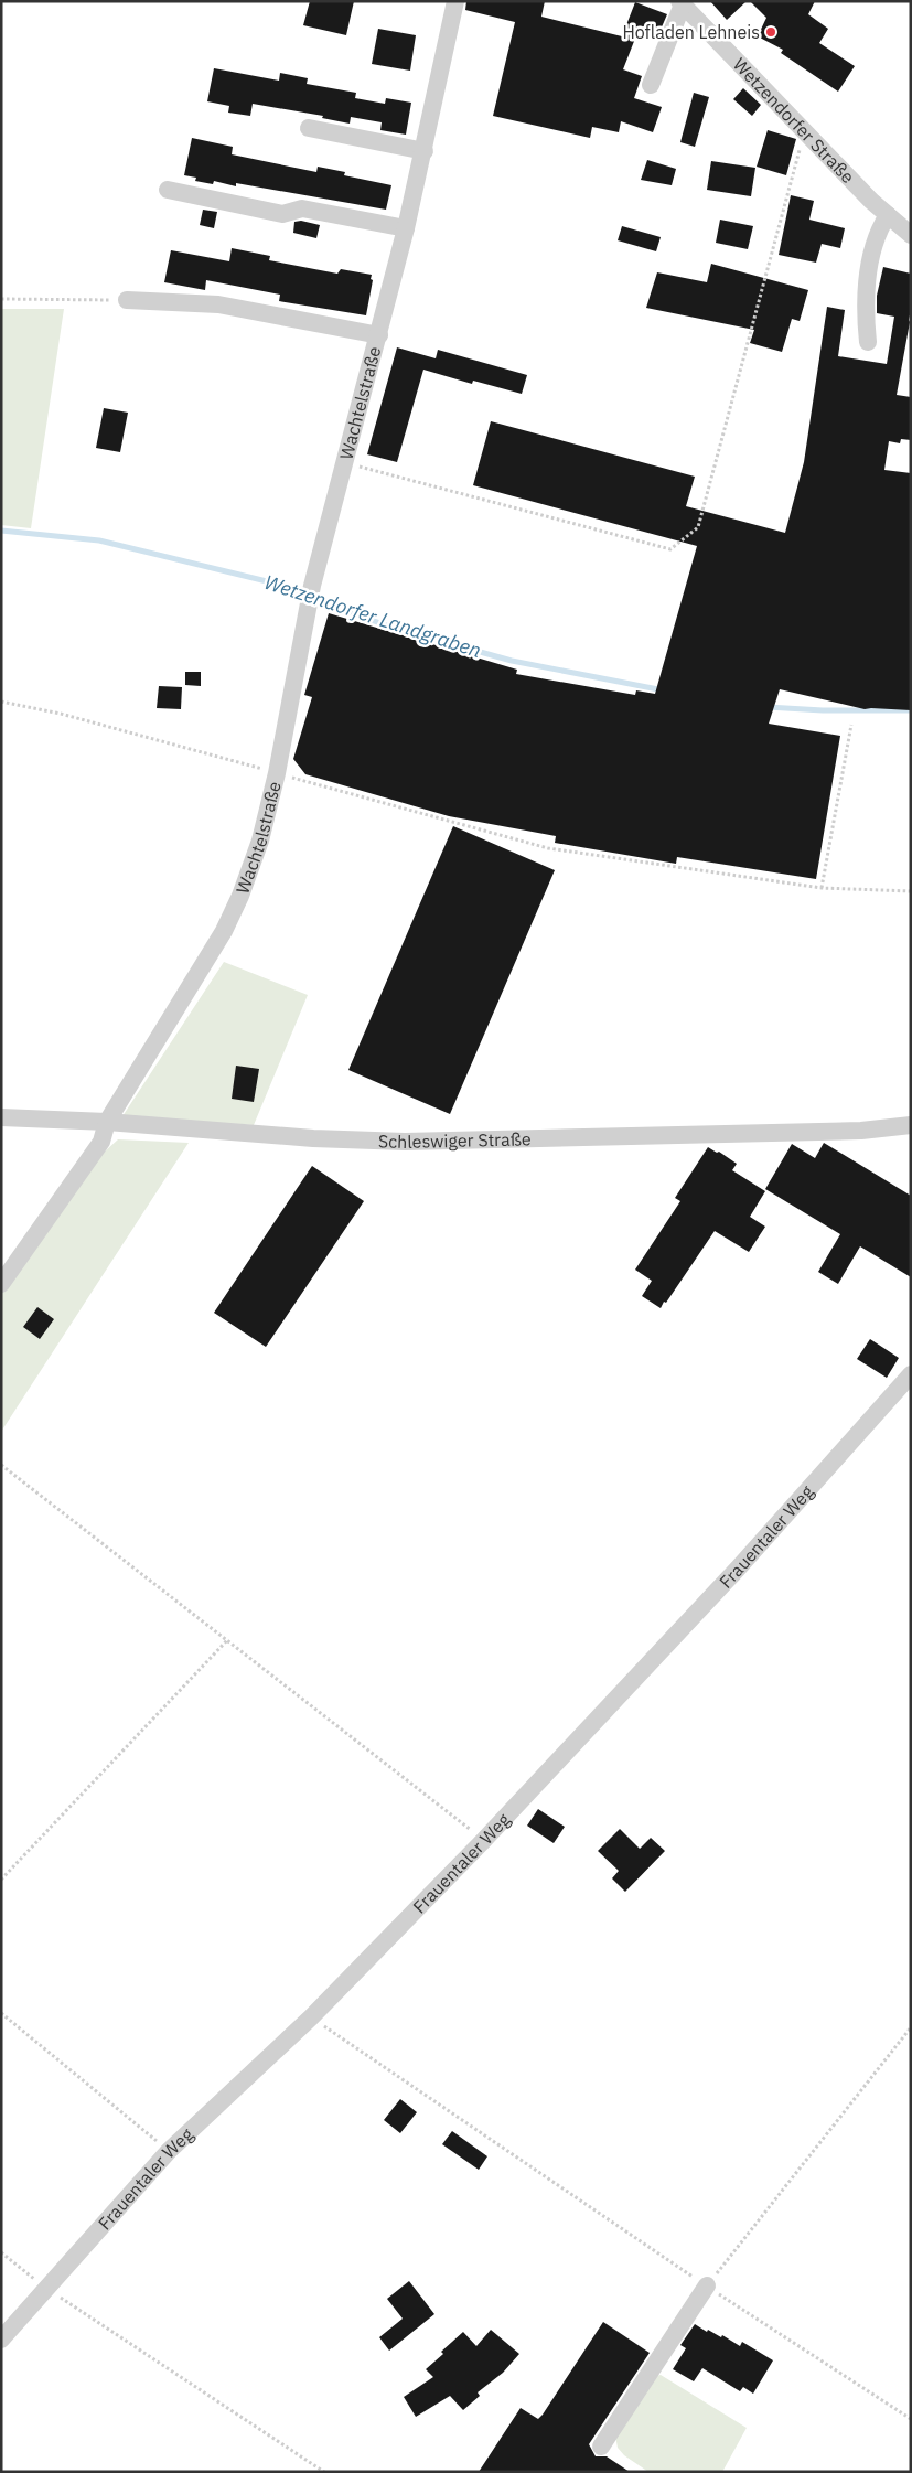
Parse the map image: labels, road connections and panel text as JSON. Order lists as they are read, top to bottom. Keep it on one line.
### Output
{"streets":{"street":["Wetzendorfer Straße","Wachtelstraße","Schleswiger Straße","Frauentaler Weg"]},"crossings":[["Wachtelstraße","Schleswiger Straße"]],"water":["Wetzendorfer Landgraben"],"places":["Hofladen Lehneis"]}
